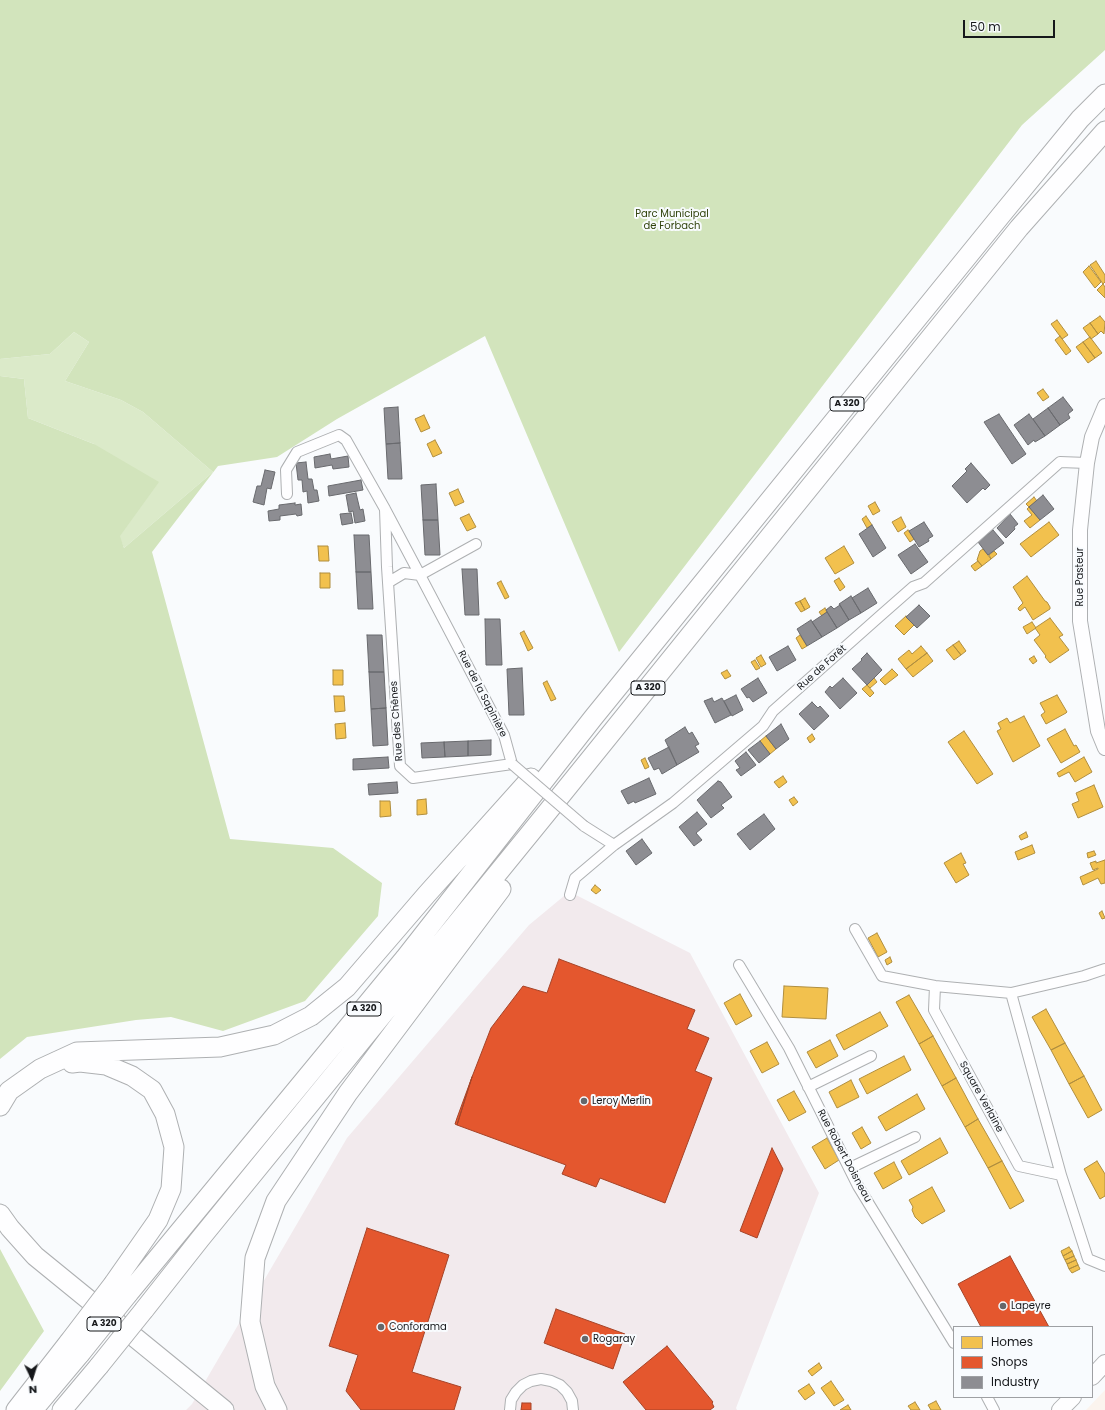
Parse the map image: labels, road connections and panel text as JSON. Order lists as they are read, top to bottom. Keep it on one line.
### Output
{"streets":{"highway":["A 320"],"main road":["Rue Pasteur"],"street":["Rue de Forêt","Rue de la Sapinière","Rue des Chênes","Square Verlaine","Rue Robert Doisneau"]},"crossings":[["Rue Pasteur","Rue de Forêt"],["Rue de la Sapinière","Rue des Chênes"]],"parks":["Parc Municipal de Forbach"],"places":["Leroy Merlin","Lapeyre","Conforama","Rogaray"],"legend":["Homes","Shops","Industry"],"scale_bar":"50 m","north":"bottom"}
